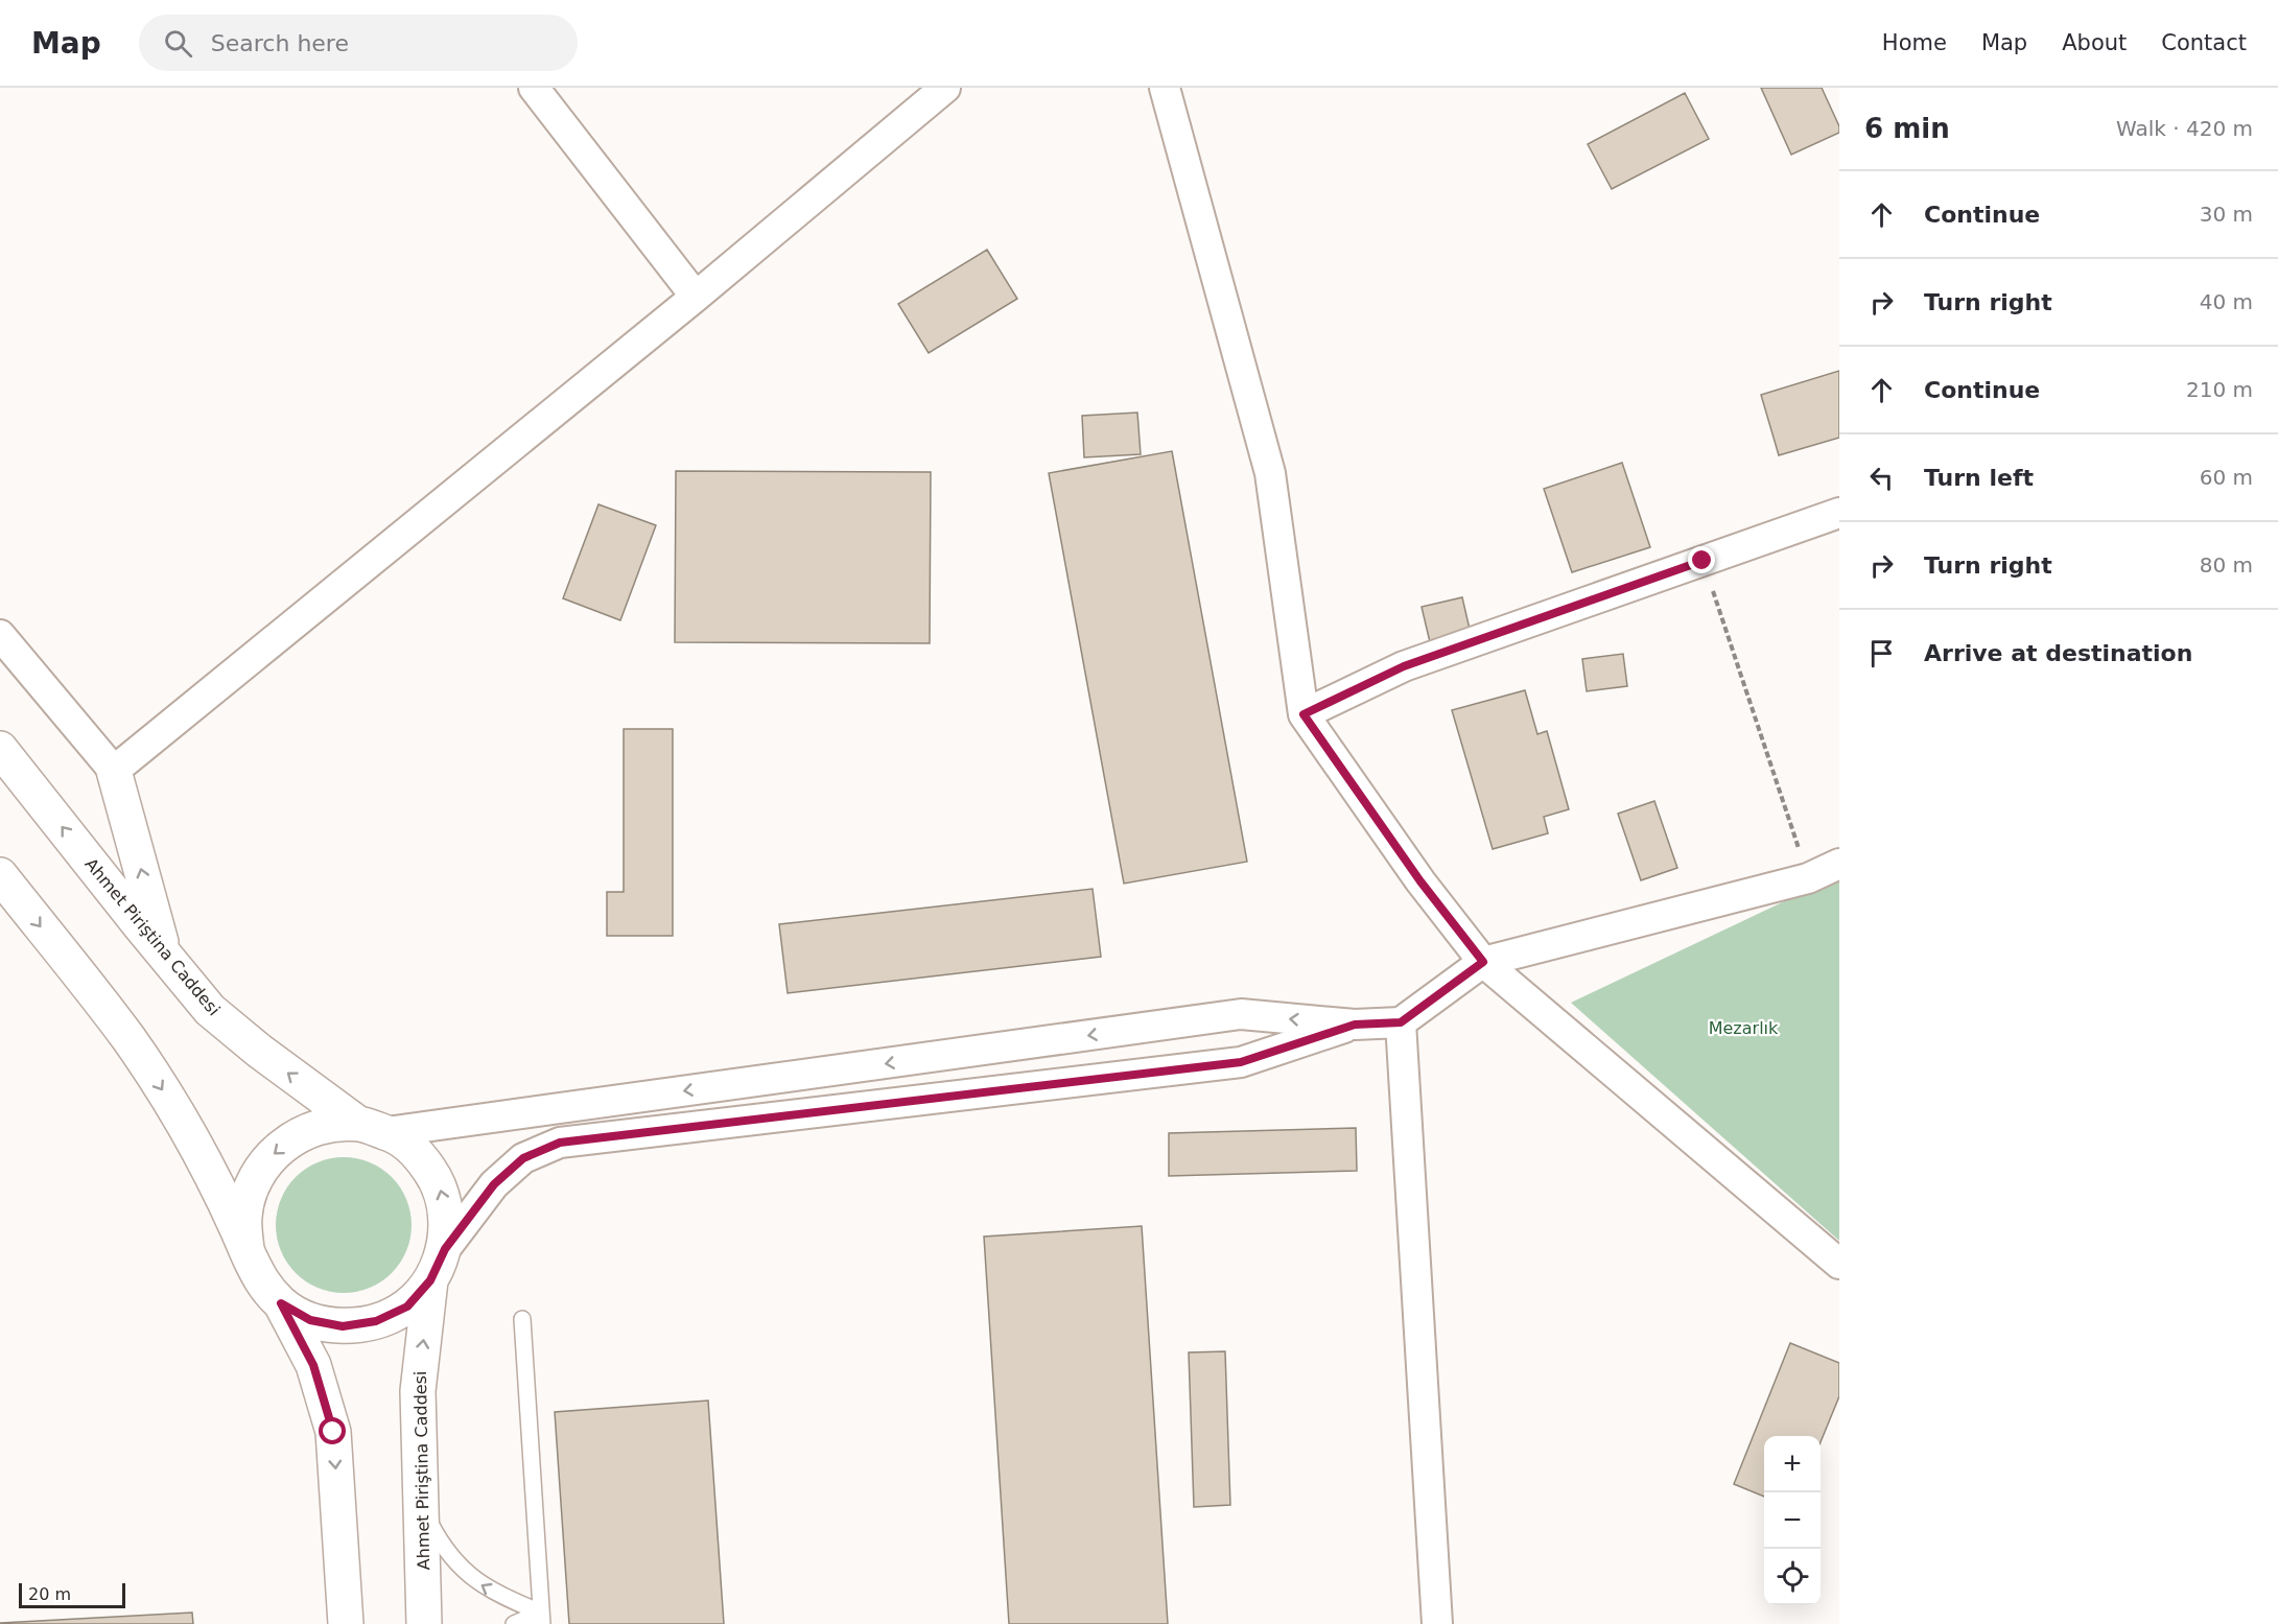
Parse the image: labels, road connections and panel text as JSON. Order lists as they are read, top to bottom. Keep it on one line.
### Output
{"streets":{"street":["Ahmet Piriştina Caddesi"]},"parks":["Mezarlık"],"scale_bar":"20 m","page":{"header":"Map","search":"Search here","nav":["Home","Map","About","Contact"],"heading":["6 min","Walk · 420 m"],"list":[["Continue","30 m"],["Turn right","40 m"],["Continue","210 m"],["Turn left","60 m"],["Turn right","80 m"],"Arrive at destination"],"map_buttons":["+","−"],"scale":"20 m"}}
